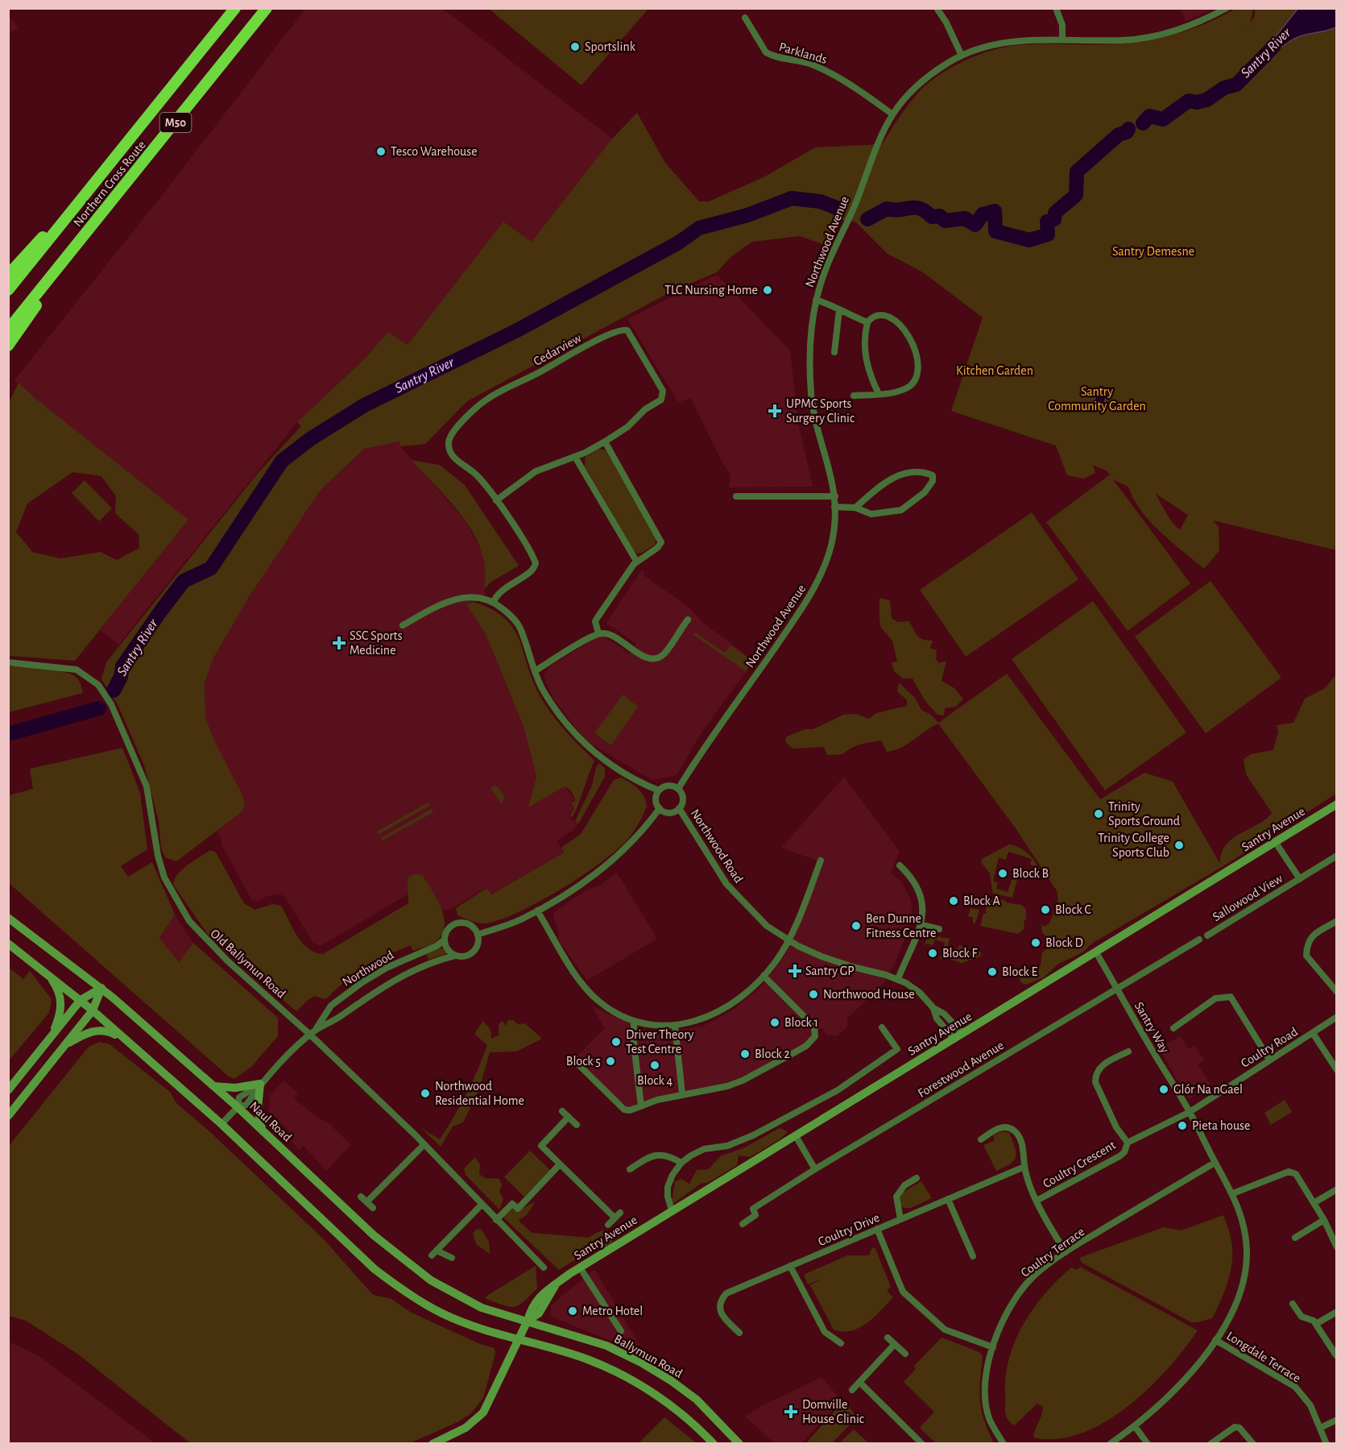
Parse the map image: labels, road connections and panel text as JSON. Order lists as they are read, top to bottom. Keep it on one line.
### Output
{"streets":{"highway":["M50","Northern Cross Route"],"main road":["Santry Avenue","Naul Road","Ballymun Road"],"street":["Parklands","Northwood Avenue","Cedarview","Northwood Road","Sallowood View","Old Ballymun Road","Northwood","Santry Way","Coultry Road","Forestwood Avenue","Coultry Crescent","Coultry Drive","Coultry Terrace","Longdale Terrace"]},"crossings":[["Parklands","Northwood Avenue"],["Northwood Avenue","Northwood Road"],["Santry Avenue","Northwood Road"],["Santry Avenue","Sallowood View"],["Santry Avenue","Santry Way"],["Santry Avenue","Naul Road"],["Santry Avenue","Ballymun Road"],["Old Ballymun Road","Northwood"],["Northwood","Naul Road"],["Santry Way","Coultry Road"],["Santry Way","Forestwood Avenue"],["Santry Way","Coultry Crescent"],["Santry Way","Coultry Terrace"],["Santry Way","Longdale Terrace"],["Coultry Road","Coultry Crescent"],["Naul Road","Ballymun Road"]],"water":["Santry River"],"parks":["Santry Demesne","Kitchen Garden","Santry Community Garden"],"places":{"other":["Sportslink","Tesco Warehouse","TLC Nursing Home","Trinity Sports Ground","Trinity College Sports Club","Block B","Block A","Block C","Ben Dunne Fitness Centre","Block D","Block F","Block E","Northwood House","Block 1","Driver Theory Test Centre","Block 2","Block 5","Block 4","Glór Na nGael","Northwood Residential Home","Pieta house","Metro Hotel"],"health":["UPMC Sports Surgery Clinic","SSC Sports Medicine","Santry GP","Domville House Clinic"]}}
